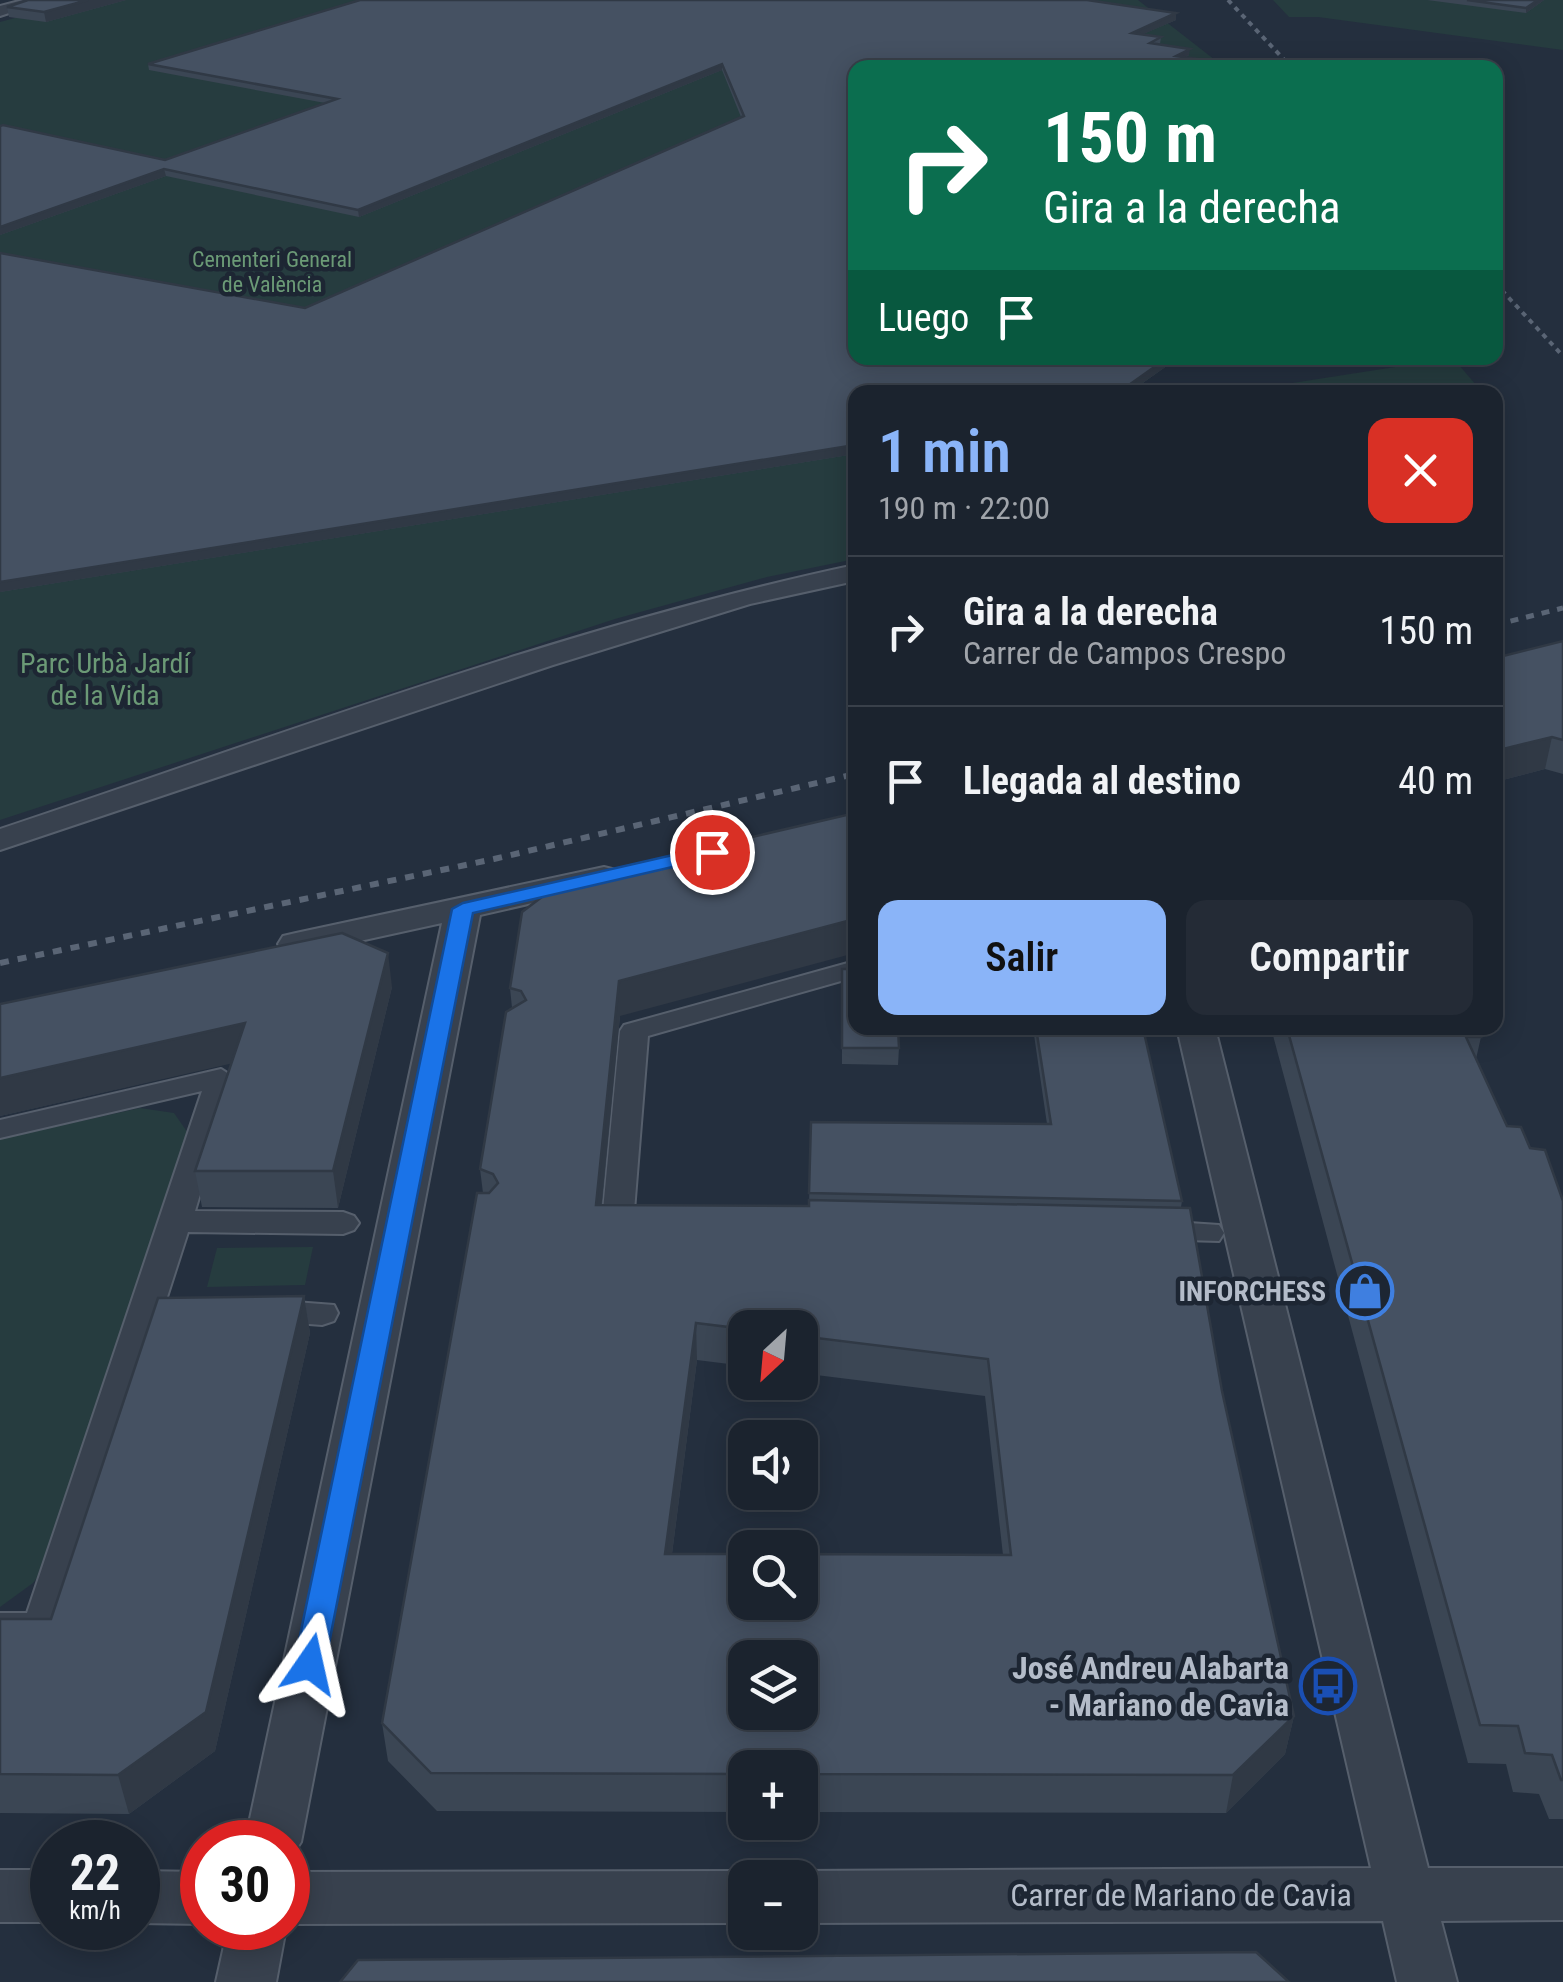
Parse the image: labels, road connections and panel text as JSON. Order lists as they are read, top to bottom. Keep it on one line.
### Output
{"streets":{"street":["Carrer de Mariano de Cavia"]},"parks":["Cementeri General de València","Parc Urbà Jardí de la Vida"],"places":{"shop":["INFORCHESS"],"bus stop":["José Andreu Alabarta - Mariano de Cavia"]},"north":"bottom left","page":{"turn":["150 m","Gira a la derecha"],"then":"Luego","heading":["1 min","190 m · 22:00"],"list":[{"name":"Gira a la derecha","note":"Carrer de Campos Crespo","value":"150 m"},{"name":"Llegada al destino","value":"40 m"}],"buttons":["Salir","Compartir"],"map_buttons":["+","−"],"speed":"22 km/h","limit":"30"}}
